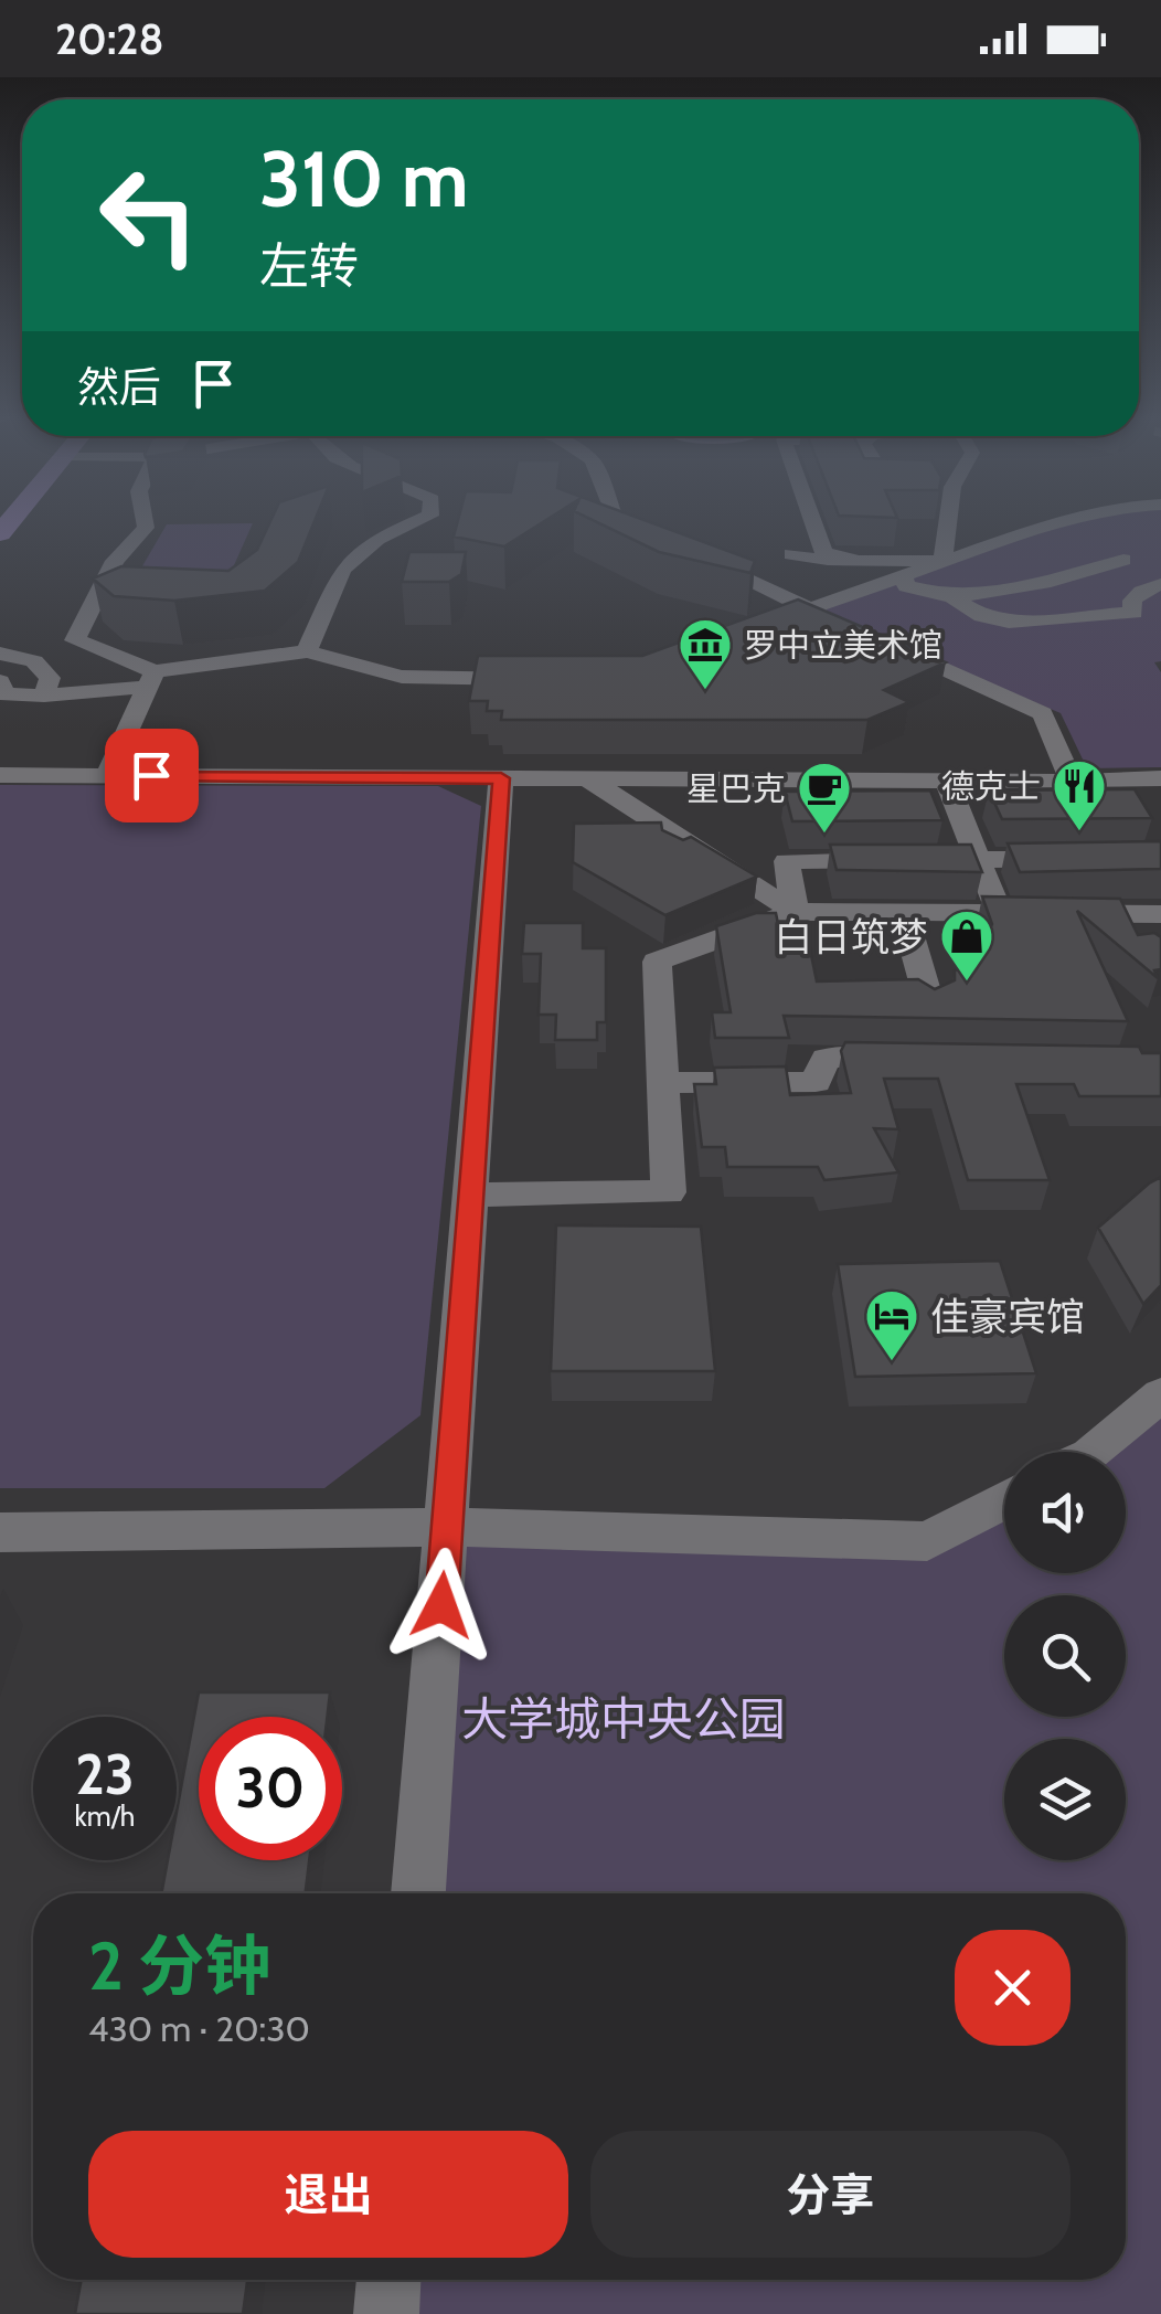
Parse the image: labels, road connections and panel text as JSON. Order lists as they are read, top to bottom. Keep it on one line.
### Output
{"parks":["大学城中央公园"],"places":{"museum":["罗中立美术馆"],"restaurant":["德克士"],"cafe":["星巴克"],"shop":["白日筑梦"],"hotel":["佳豪宾馆"]},"page":{"status":"20:28","turn":["310 m","左转"],"then":"然后","speed":"23 km/h","limit":"30","heading":["2 分钟","430 m · 20:30"],"buttons":["退出","分享"]}}
